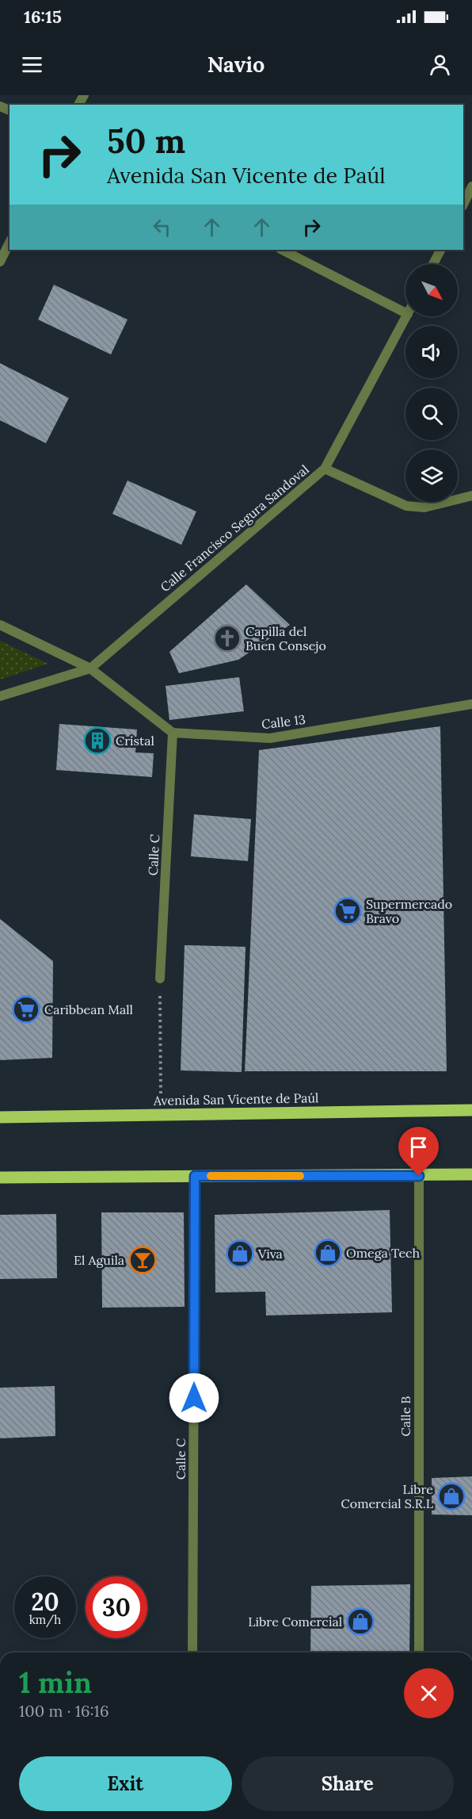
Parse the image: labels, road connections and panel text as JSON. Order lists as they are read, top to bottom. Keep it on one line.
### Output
{"streets":{"main road":["Avenida San Vicente de Paúl"],"street":["Calle Francisco Segura Sandoval","Calle 13","Calle C","Calle B"]},"crossings":[["Calle 13","Calle C"]],"places":{"church":["Capilla del Buen Consejo"],"building":["Cristal"],"supermarket":["Supermercado Bravo","Caribbean Mall"],"shop":["Omega Tech","Viva","Libre Comercial S.R.L","Libre Comercial"],"bar":["El Aguila"]},"north":"bottom right","page":{"status":"16:15","header":"Navio","turn":["50 m","Avenida San Vicente de Paúl"],"speed":"20 km/h","limit":"30","heading":["1 min","100 m · 16:16"],"buttons":["Exit","Share"]}}
